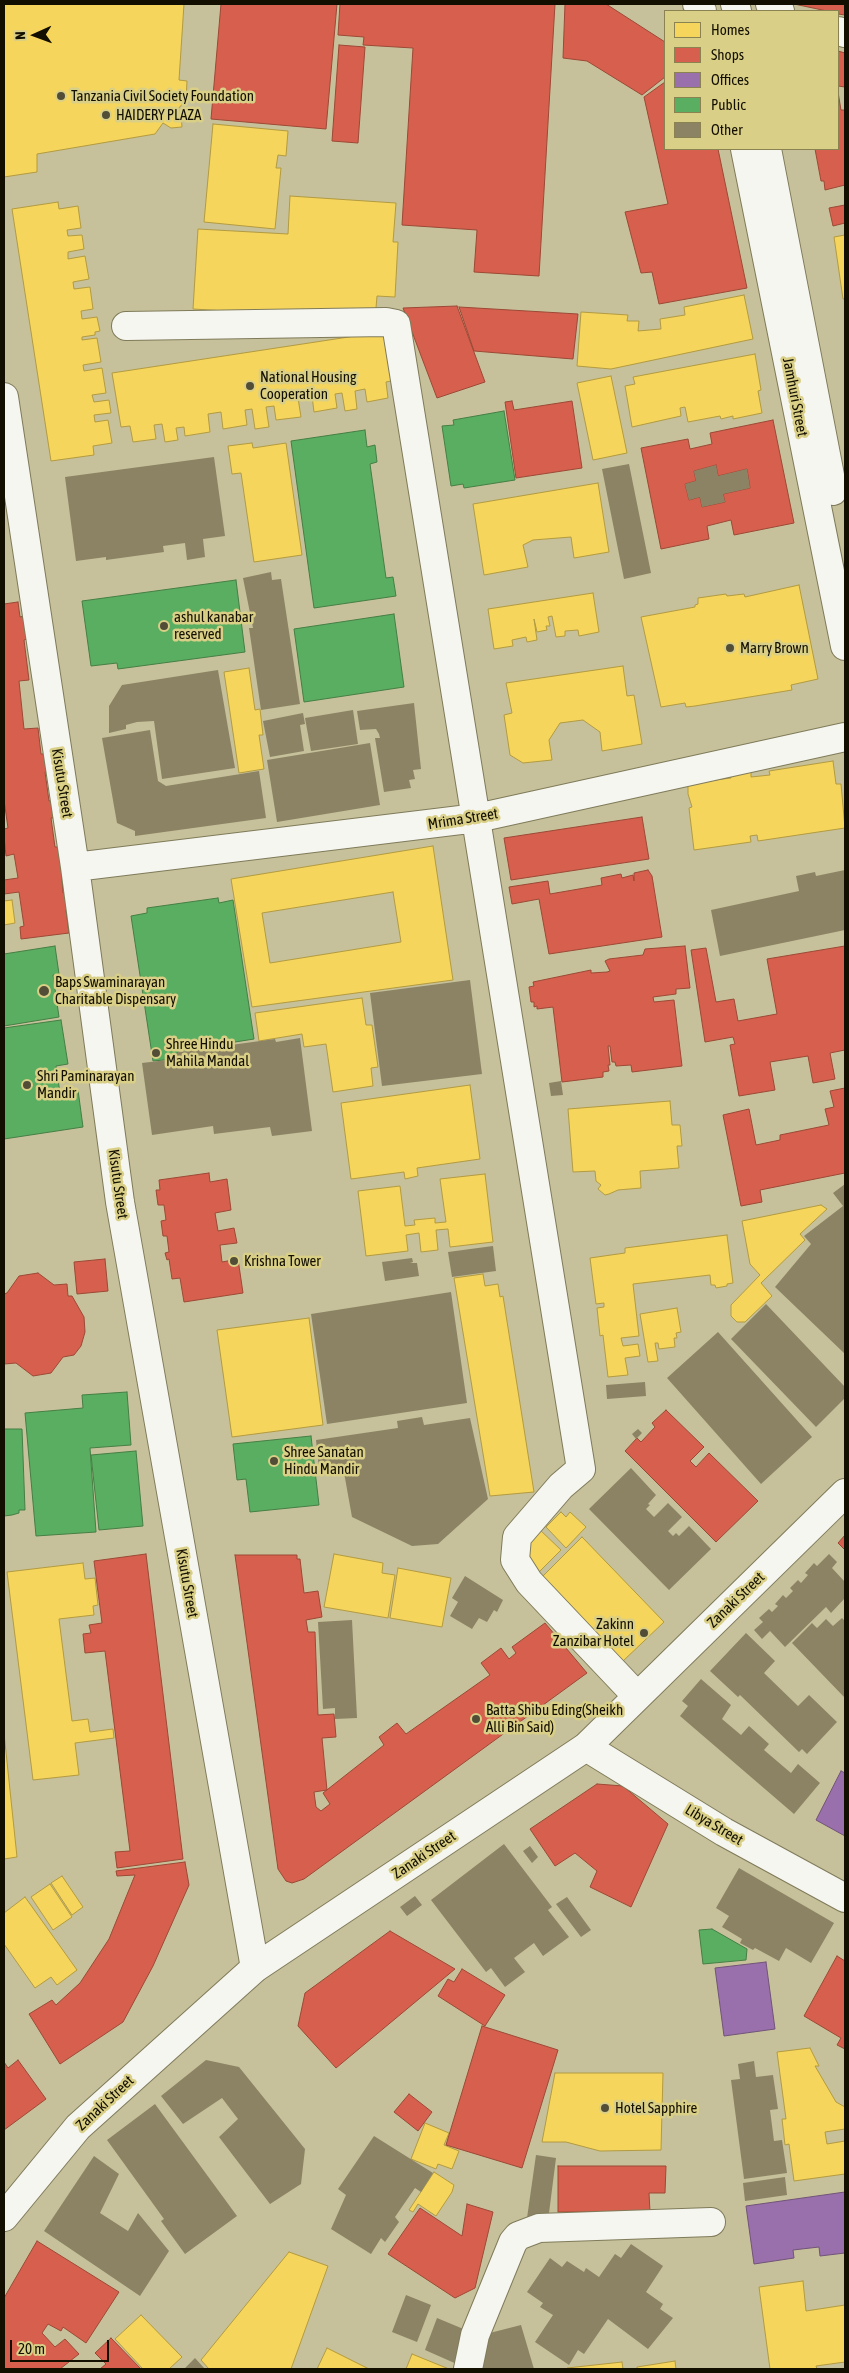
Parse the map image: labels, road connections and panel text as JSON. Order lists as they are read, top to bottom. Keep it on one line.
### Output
{"streets":{"street":["Jamhuri Street","Kisutu Street","Mrima Street","Zanaki Street","Libya Street"]},"crossings":[["Kisutu Street","Mrima Street"],["Kisutu Street","Zanaki Street"],["Zanaki Street","Libya Street"]],"places":["Tanzania Civil Society Foundation","HAIDERY PLAZA","National Housing Cooperation","ashul kanabar reserved","Marry Brown","Baps Swaminarayan Charitable Dispensary","Shree Hindu Mahila Mandal","Shri Paminarayan Mandir","Krishna Tower","Shree Sanatan Hindu Mandir","Zakinn Zanzibar Hotel","Batta Shibu Eding(Sheikh Alli Bin Said)","Hotel Sapphire"],"legend":["Homes","Shops","Offices","Public","Other"],"scale_bar":"20 m","north":"left"}
